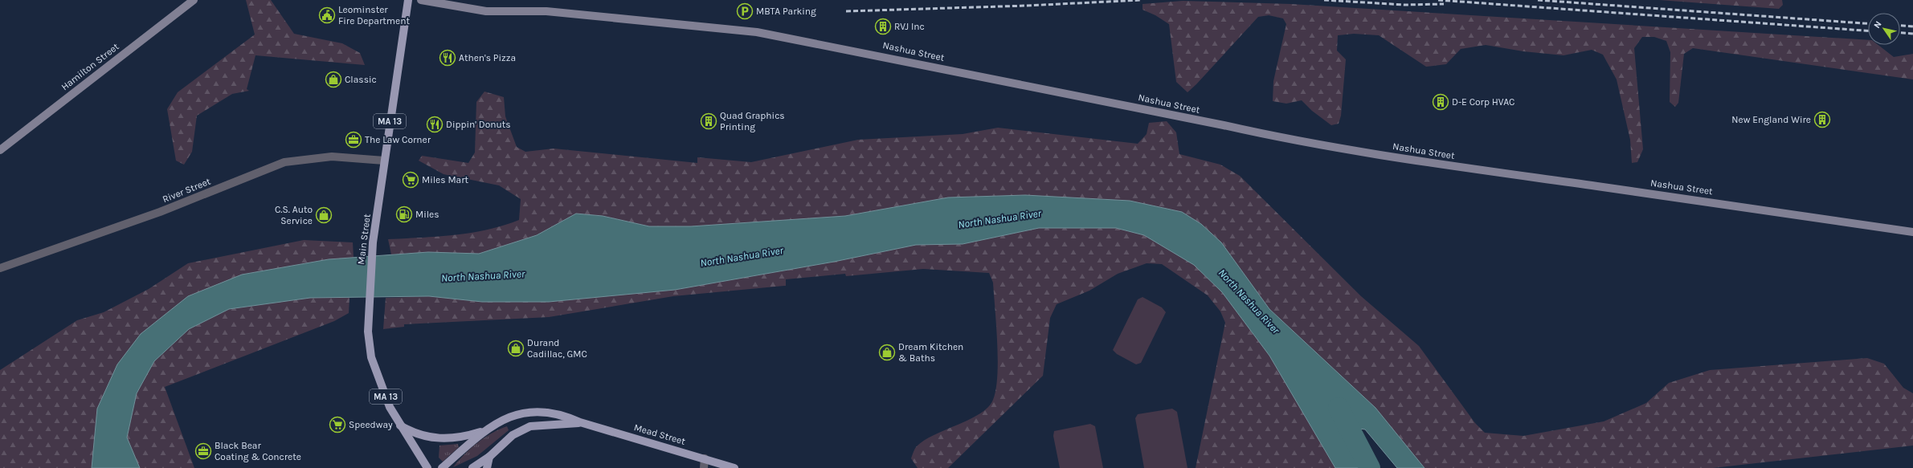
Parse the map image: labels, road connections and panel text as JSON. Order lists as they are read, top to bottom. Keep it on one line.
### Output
{"streets":{"main road":["Nashua Street","Hamilton Street","MA 13","Main Street","Mead Street"],"street":["River Street"]},"crossings":[["River Street","Main Street"]],"water":["North Nashua River"],"places":{"parking":["MBTA Parking"],"public building":["Leominster Fire Department"],"building":["RVJ Inc","D-E Corp HVAC","New England Wire","Quad Graphics Printing"],"restaurant":["Athen's Pizza","Dippin' Donuts"],"shop":["Classic","C.S. Auto Service","Durand Cadillac, GMC","Dream Kitchen & Baths"],"office":["The Law Corner","Black Bear Coating & Concrete"],"supermarket":["Miles Mart","Speedway"],"fuel station":["Miles"]},"north":"top left"}
